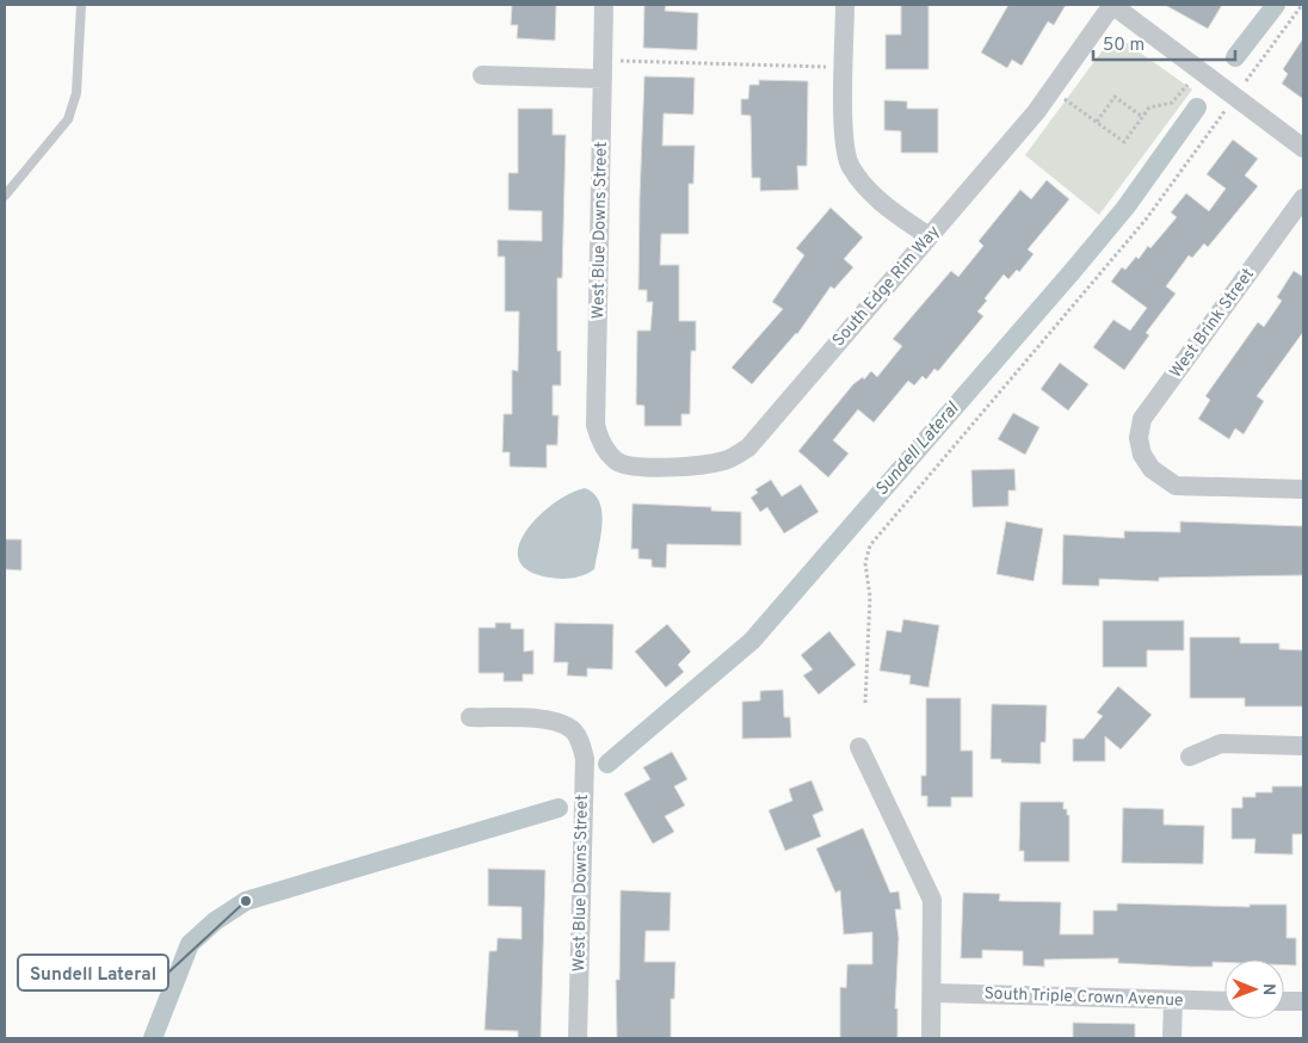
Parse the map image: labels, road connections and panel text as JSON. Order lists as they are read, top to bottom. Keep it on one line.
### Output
{"streets":{"street":["West Blue Downs Street","South Edge Rim Way","West Brink Street","South Triple Crown Avenue"]},"crossings":[["West Blue Downs Street","South Edge Rim Way"]],"water":["Sundell Lateral"],"places":["Sundell Lateral"],"scale_bar":"50 m","north":"right"}
